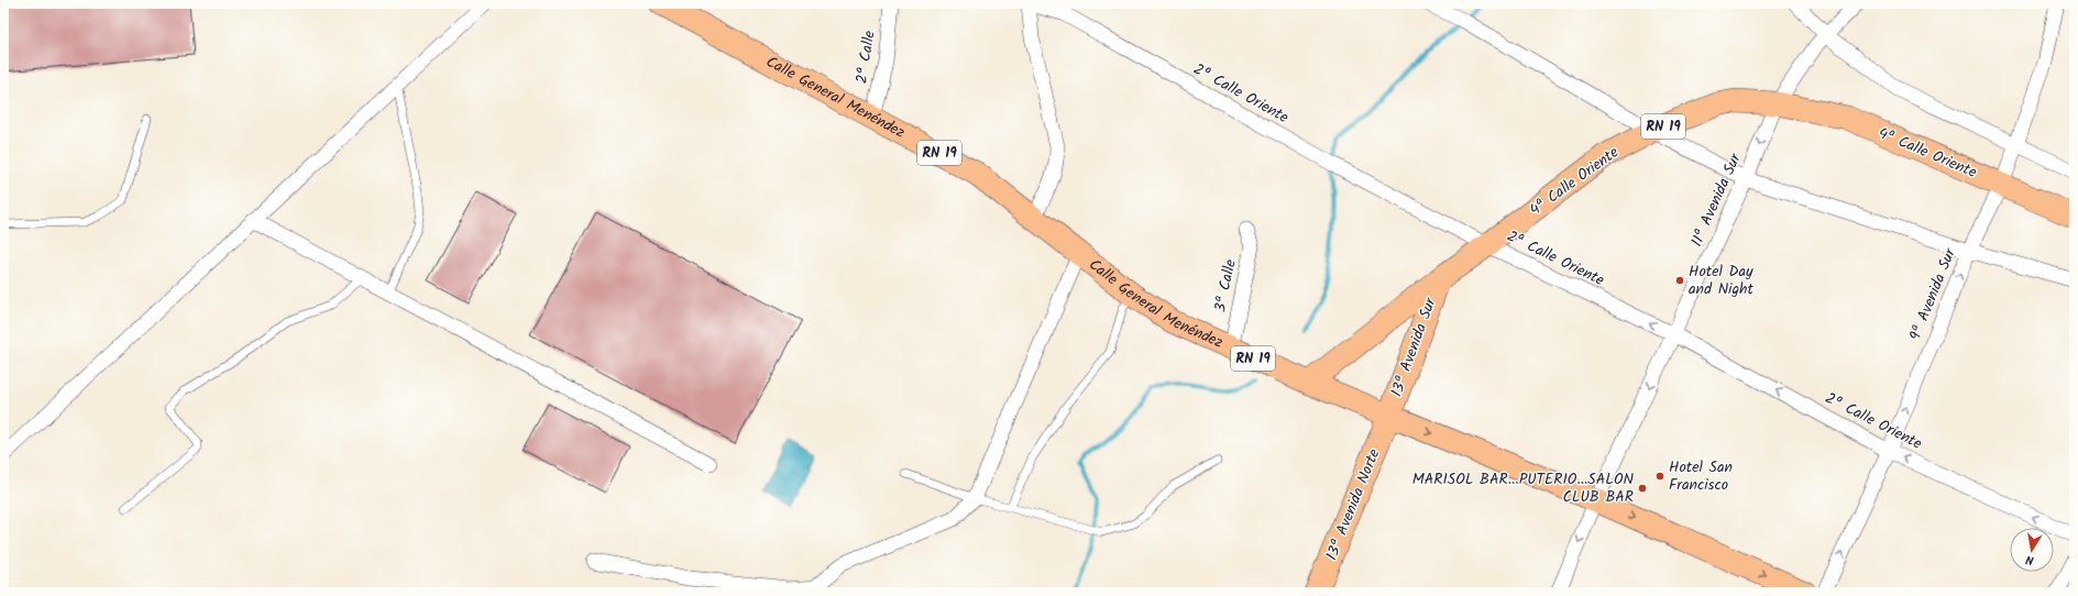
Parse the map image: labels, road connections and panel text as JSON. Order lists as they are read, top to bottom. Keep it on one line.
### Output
{"streets":{"main road":["Calle General Menéndez","RN 19","4ª Calle Oriente","13ª Avenida Sur","13ª Avenida Norte"],"street":["2ª Calle","2ª Calle Oriente","11ª Avenida Sur","3ª Calle","9ª Avenida Sur"]},"crossings":[["2ª Calle","Calle General Menéndez"],["2ª Calle Oriente","4ª Calle Oriente"],["2ª Calle Oriente","11ª Avenida Sur"],["2ª Calle Oriente","9ª Avenida Sur"],["Calle General Menéndez","4ª Calle Oriente"],["Calle General Menéndez","11ª Avenida Sur"],["Calle General Menéndez","3ª Calle"],["Calle General Menéndez","13ª Avenida Sur"],["Calle General Menéndez","13ª Avenida Norte"],["4ª Calle Oriente","11ª Avenida Sur"],["4ª Calle Oriente","9ª Avenida Sur"],["4ª Calle Oriente","13ª Avenida Sur"],["13ª Avenida Sur","13ª Avenida Norte"]],"one_way":["2ª Calle Oriente","11ª Avenida Sur","9ª Avenida Sur"],"places":["Hotel Day and Night","Hotel San Francisco","MARISOL BAR...PUTERIO...SALON CLUB BAR"],"north":"bottom"}
